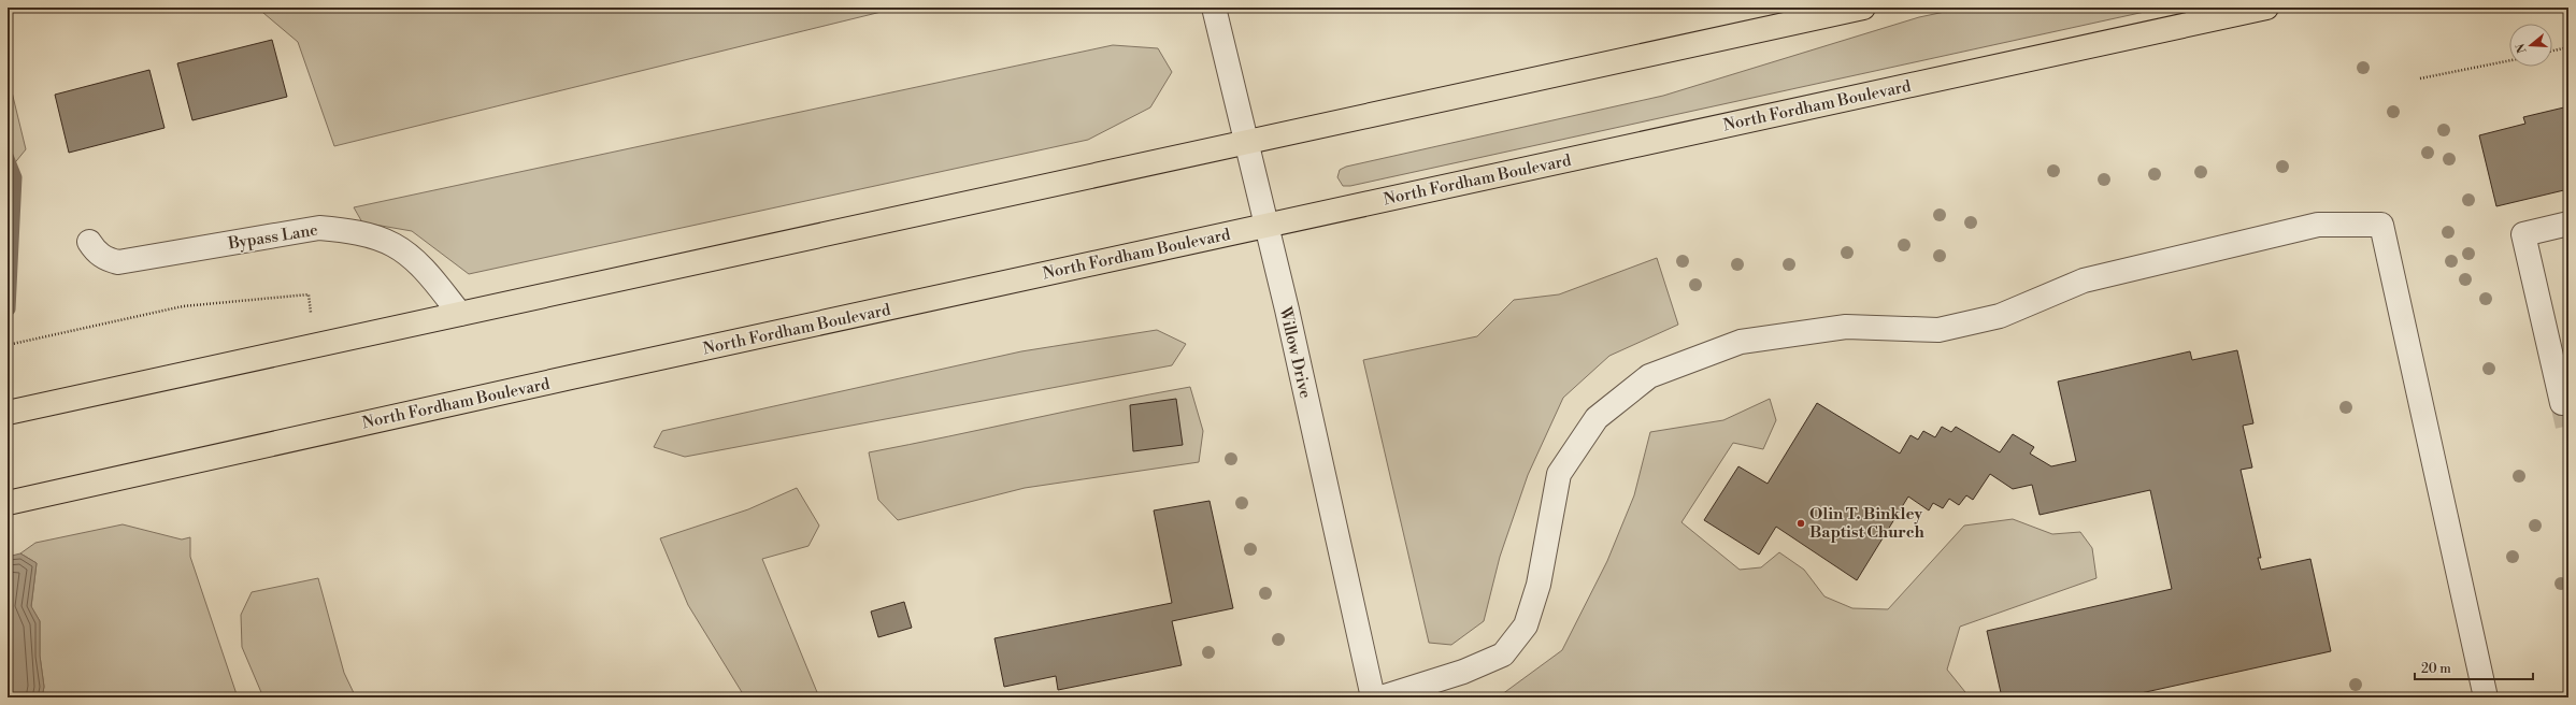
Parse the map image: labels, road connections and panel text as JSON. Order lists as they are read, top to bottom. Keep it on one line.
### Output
{"streets":{"highway":["North Fordham Boulevard"],"street":["Bypass Lane","Willow Drive"]},"crossings":[["North Fordham Boulevard","Willow Drive"]],"places":["Olin T. Binkley Baptist Church"],"scale_bar":"20 m","north":"left"}
